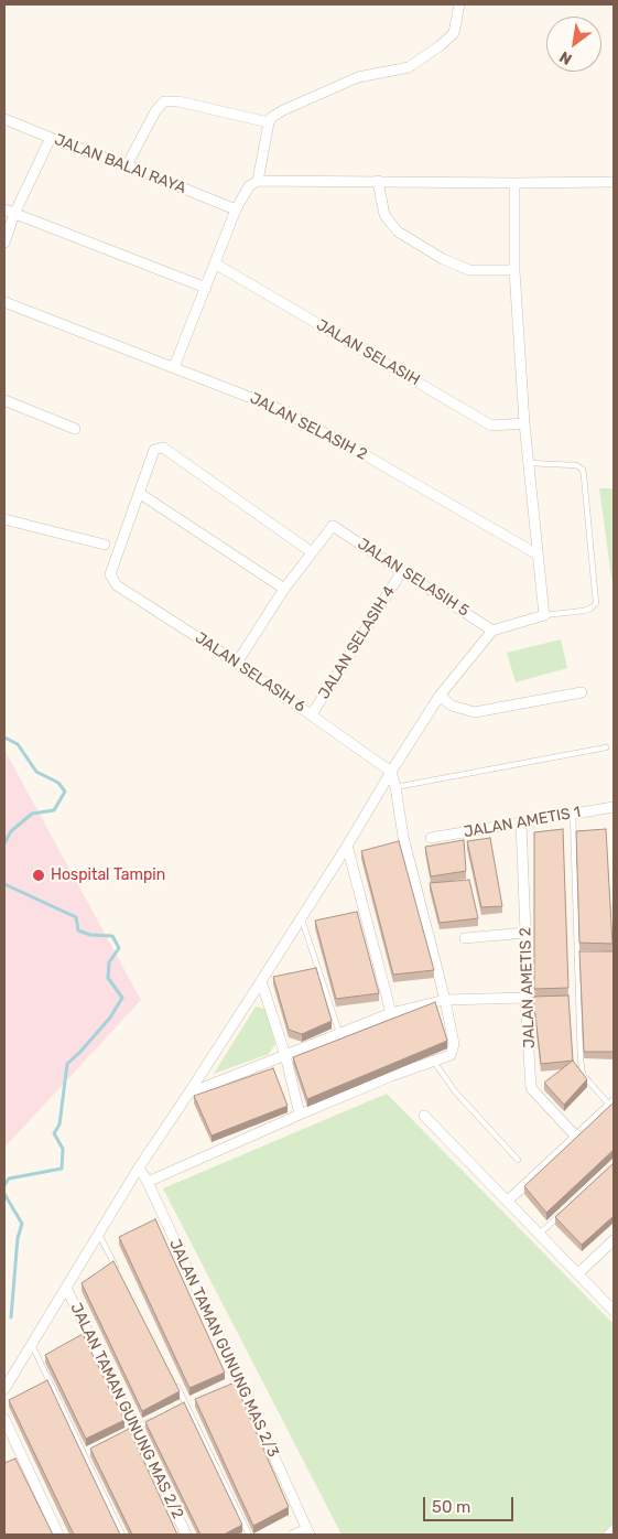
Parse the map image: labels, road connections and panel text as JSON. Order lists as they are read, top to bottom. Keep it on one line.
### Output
{"streets":{"street":["JALAN BALAI RAYA","JALAN SELASIH","JALAN SELASIH 2","JALAN SELASIH 5","JALAN SELASIH 4","JALAN SELASIH 6","JALAN AMETIS 1","JALAN AMETIS 2","JALAN TAMAN GUNUNG MAS 2/3","JALAN TAMAN GUNUNG MAS 2/2"]},"crossings":[["JALAN SELASIH 5","JALAN SELASIH 4"],["JALAN SELASIH 4","JALAN SELASIH 6"],["JALAN AMETIS 1","JALAN AMETIS 2"]],"places":["Hospital Tampin"],"scale_bar":"50 m","north":"bottom left"}
